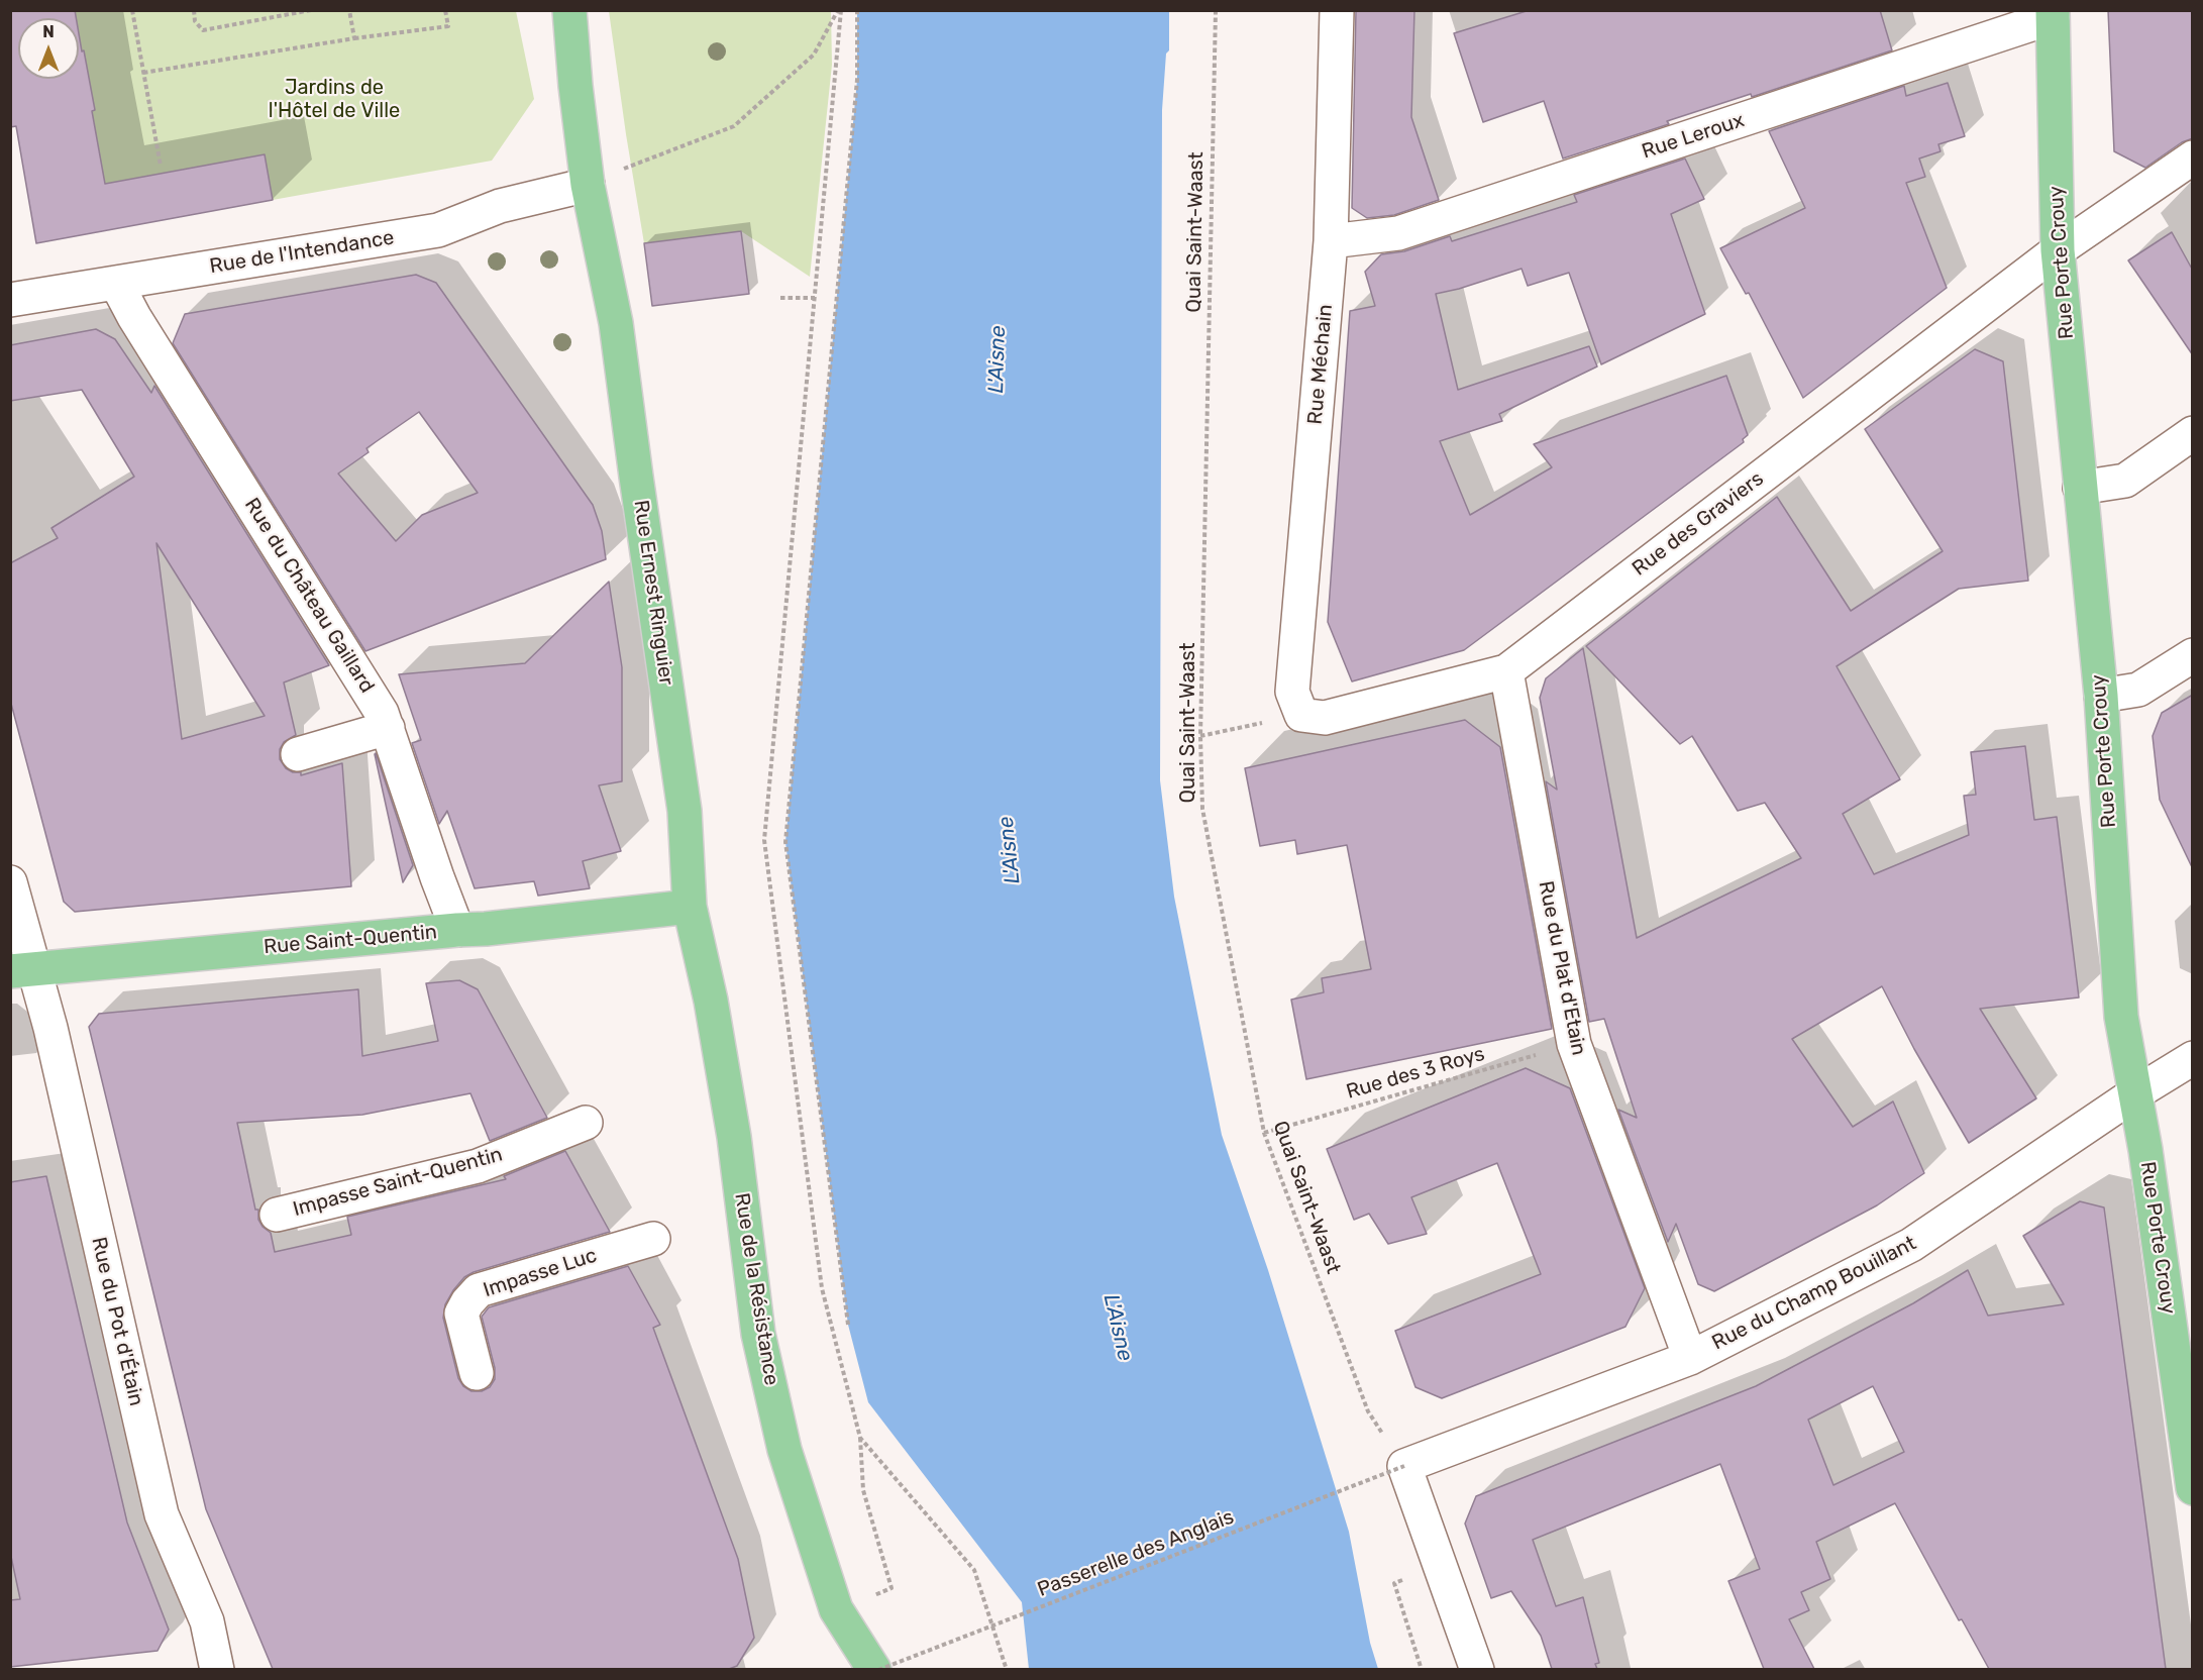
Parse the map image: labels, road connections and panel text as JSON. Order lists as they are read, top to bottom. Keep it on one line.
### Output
{"streets":{"main road":["Rue Porte Crouy","Rue Ernest Ringuier","Rue Saint-Quentin","Rue de la Résistance"],"street":["Rue Leroux","Rue de l'Intendance","Rue Méchain","Rue des Graviers","Rue du Château Gaillard","Rue du Plat d'Etain","Impasse Saint-Quentin","Impasse Luc","Rue du Champ Bouillant","Rue du Pot d'Étain"],"path":["Quai Saint-Waast","Rue des 3 Roys","Passerelle des Anglais"]},"crossings":[["Rue Leroux","Rue Porte Crouy"],["Rue Leroux","Rue Méchain"],["Quai Saint-Waast","Rue des 3 Roys"],["Rue de l'Intendance","Rue Ernest Ringuier"],["Rue de l'Intendance","Rue du Château Gaillard"],["Rue Porte Crouy","Rue des Graviers"],["Rue Porte Crouy","Rue du Champ Bouillant"],["Rue Méchain","Rue des Graviers"],["Rue des Graviers","Rue du Plat d'Etain"],["Rue Ernest Ringuier","Rue Saint-Quentin"],["Rue Ernest Ringuier","Rue de la Résistance"],["Rue du Château Gaillard","Rue Saint-Quentin"],["Rue Saint-Quentin","Rue du Pot d'Étain"],["Rue du Plat d'Etain","Rue des 3 Roys"],["Rue du Plat d'Etain","Rue du Champ Bouillant"],["Rue de la Résistance","Passerelle des Anglais"],["Rue du Champ Bouillant","Passerelle des Anglais"]],"water":["L'Aisne"],"parks":["Jardins de l'Hôtel de Ville"],"north":"top"}
